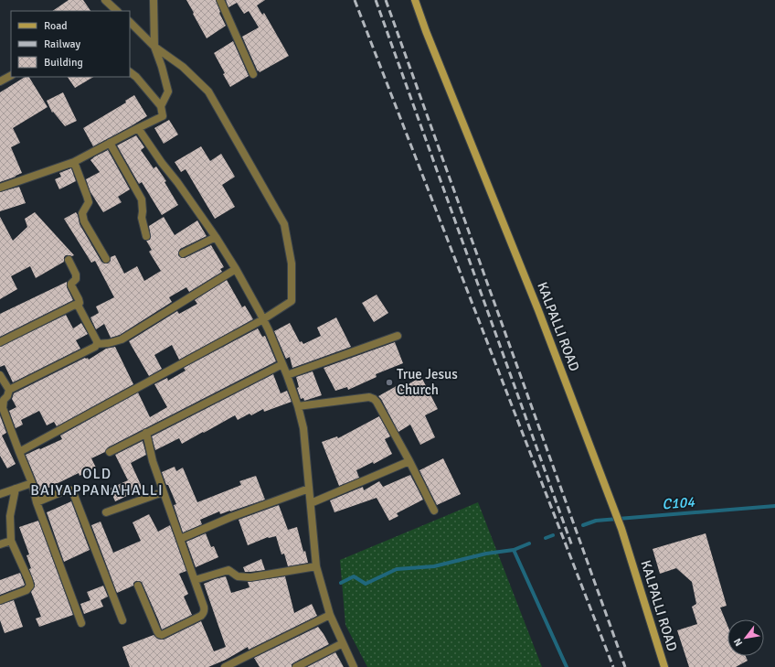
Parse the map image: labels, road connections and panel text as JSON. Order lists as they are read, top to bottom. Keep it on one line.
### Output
{"streets":{"street":["KALPALLI ROAD"]},"districts":["OLD BAIYAPPANAHALLI"],"water":["C104"],"places":["True Jesus Church"],"legend":["Road","Railway","Building"],"north":"bottom left"}
